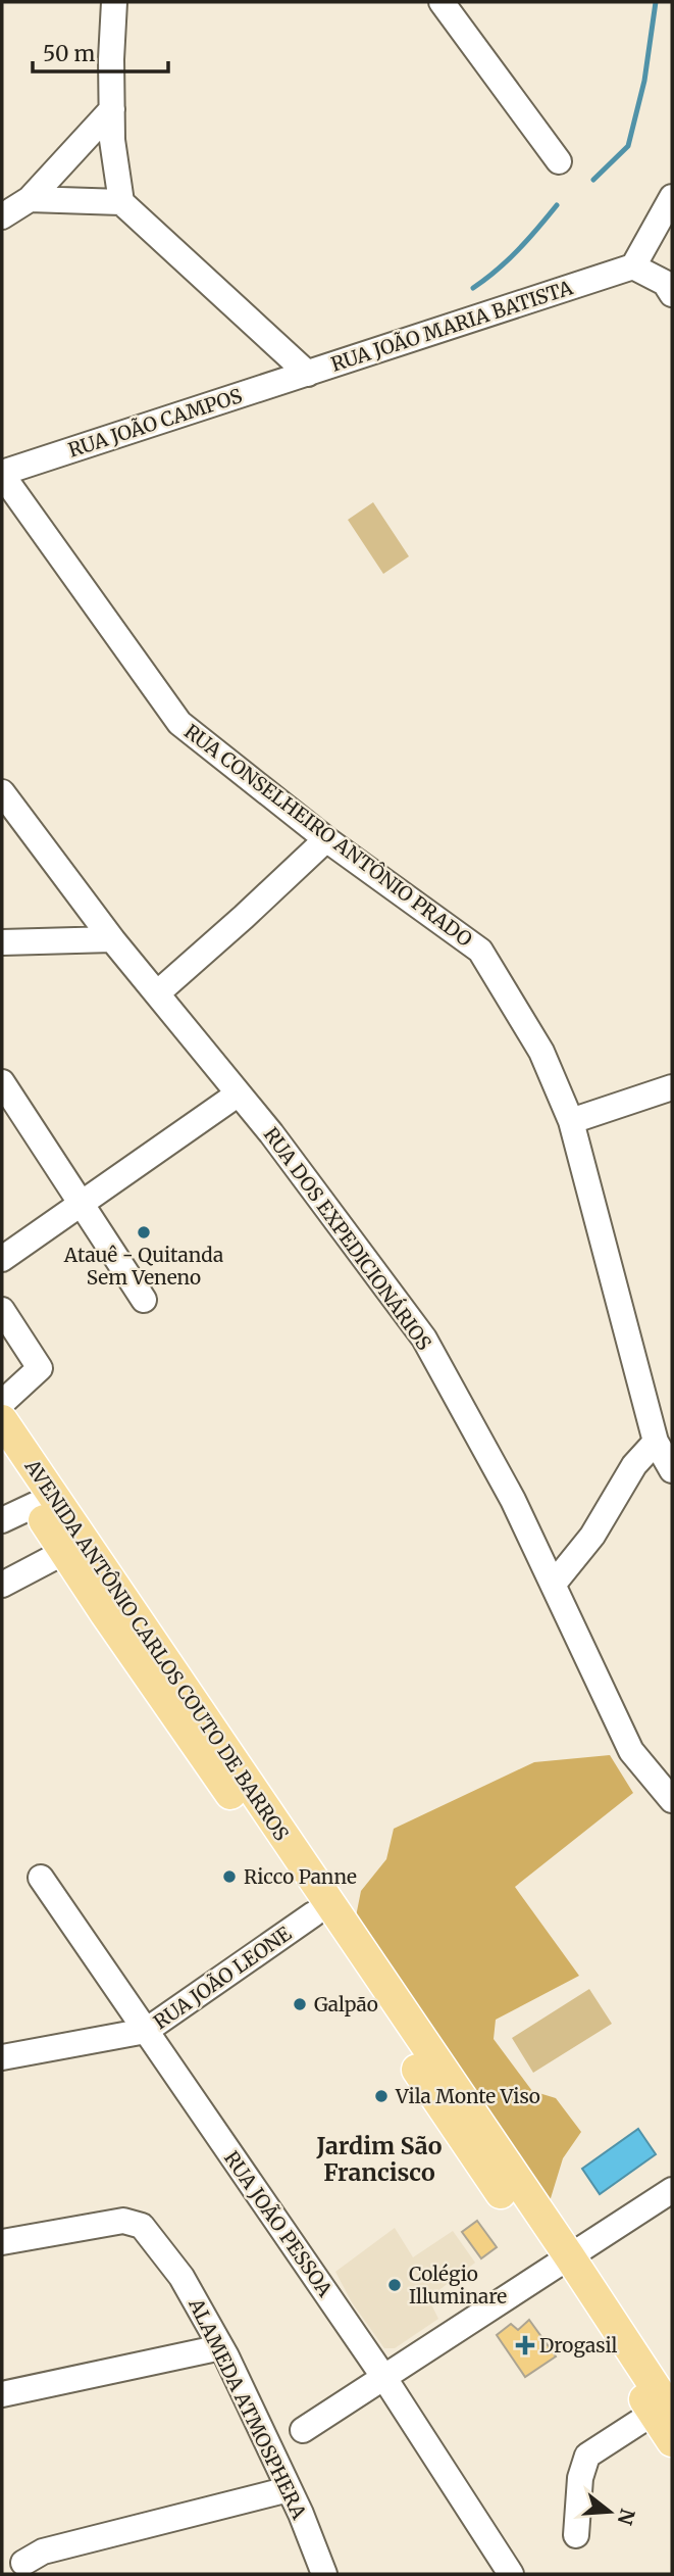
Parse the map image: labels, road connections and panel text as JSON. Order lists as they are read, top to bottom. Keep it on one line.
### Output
{"streets":{"main road":["AVENIDA ANTÔNIO CARLOS COUTO DE BARROS"],"street":["RUA JOÃO MARIA BATISTA","RUA JOÃO CAMPOS","RUA CONSELHEIRO ANTÔNIO PRADO","RUA DOS EXPEDICIONÁRIOS","RUA JOÃO LEONE","RUA JOÃO PESSOA","ALAMEDA ATMOSPHERA"]},"crossings":[["RUA JOÃO MARIA BATISTA","RUA JOÃO CAMPOS"],["RUA JOÃO CAMPOS","RUA CONSELHEIRO ANTÔNIO PRADO"],["AVENIDA ANTÔNIO CARLOS COUTO DE BARROS","RUA JOÃO LEONE"],["RUA JOÃO LEONE","RUA JOÃO PESSOA"]],"districts":["Jardim São Francisco"],"places":{"other":["Atauê - Quitanda Sem Veneno","Ricco Panne","Galpão","Vila Monte Viso","Colégio Illuminare"],"health":["Drogasil"]},"scale_bar":"50 m","north":"right"}
